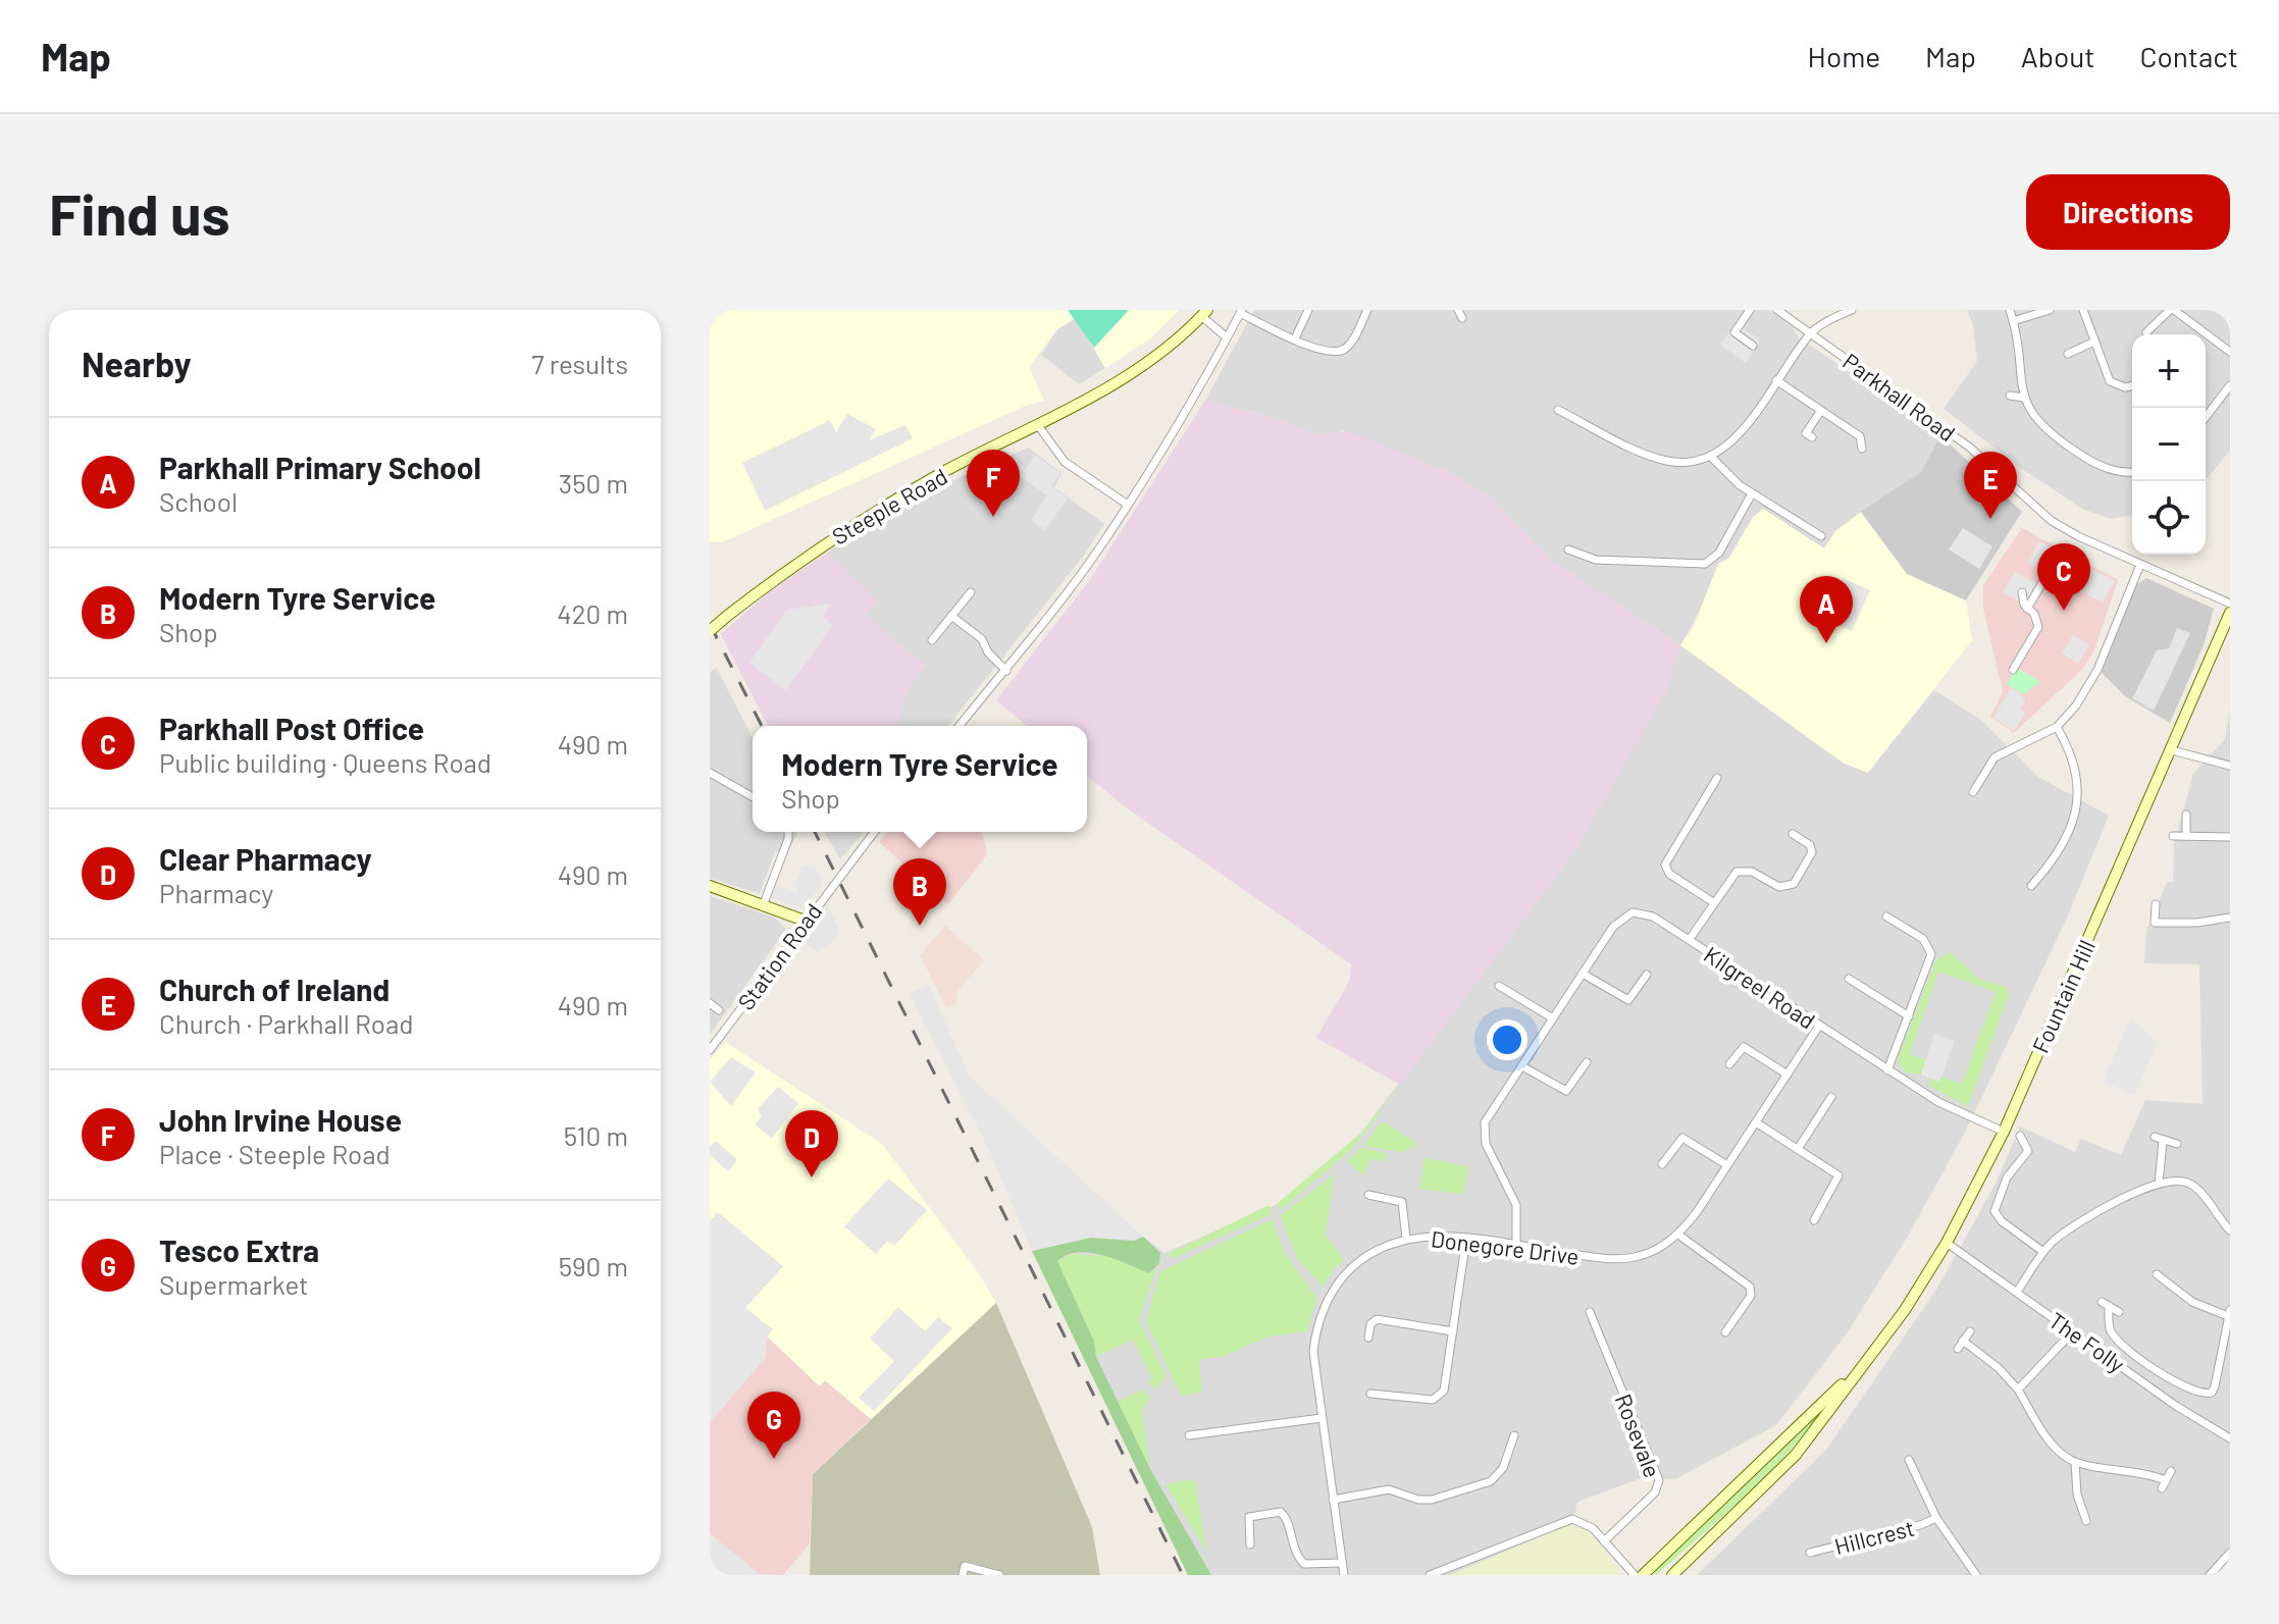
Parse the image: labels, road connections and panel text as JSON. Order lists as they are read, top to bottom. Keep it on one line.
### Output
{"streets":{"street":["Parkhall Road","Steeple Road","Station Road","Kilgreel Road","Fountain Hill","Donegore Drive","The Folly","Rosevale","Hillcrest"]},"crossings":[["Kilgreel Road","Fountain Hill"],["Kilgreel Road","Donegore Drive"],["Fountain Hill","The Folly"]],"page":{"header":"Map","nav":["Home","Map","About","Contact"],"buttons":"Directions","title":"Find us","heading":["Nearby","7 results"],"map_buttons":["+","−"],"list":[{"mark":"A","name":"Parkhall Primary School","note":"School","value":"350 m"},{"mark":"B","name":"Modern Tyre Service","note":"Shop","value":"420 m"},{"mark":"C","name":"Parkhall Post Office","note":"Public building · Queens Road","value":"490 m"},{"mark":"D","name":"Clear Pharmacy","note":"Pharmacy","value":"490 m"},{"mark":"E","name":"Church of Ireland","note":"Church · Parkhall Road","value":"490 m"},{"mark":"F","name":"John Irvine House","note":"Place · Steeple Road","value":"510 m"},{"mark":"G","name":"Tesco Extra","note":"Supermarket","value":"590 m"}],"pins":["F","E","C","A","B","D","G"],"popup":["Modern Tyre Service","Shop"]}}
